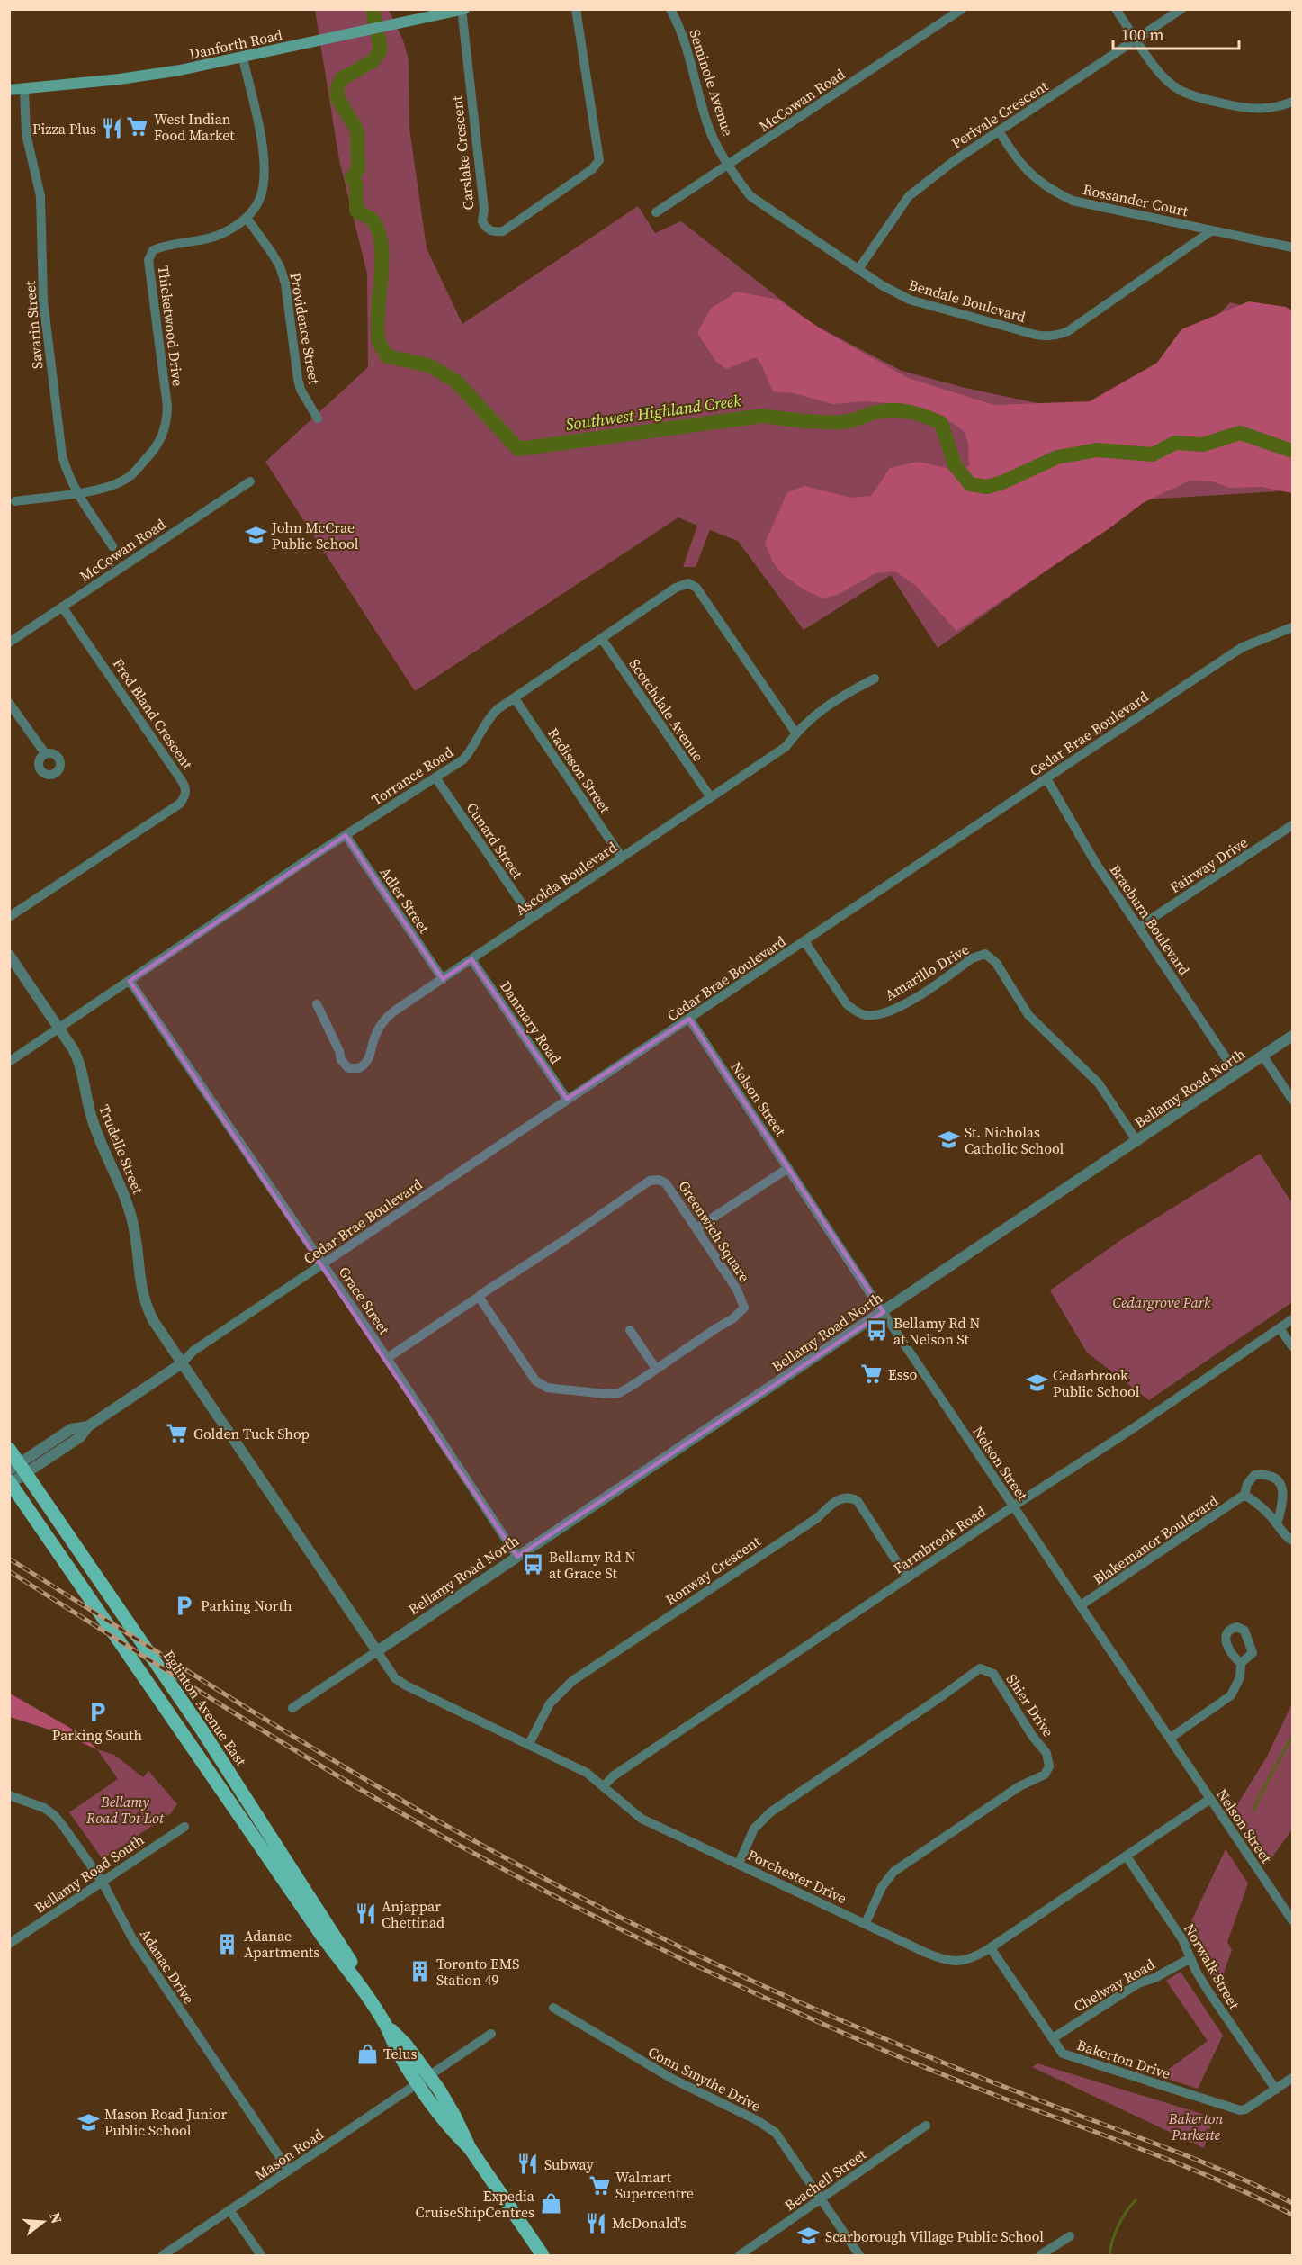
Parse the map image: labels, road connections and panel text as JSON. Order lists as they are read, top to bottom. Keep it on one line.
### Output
{"streets":{"main road":["Danforth Road","Eglinton Avenue East"],"street":["Seminole Avenue","McCowan Road","Perivale Crescent","Carslake Crescent","Rossander Court","Bendale Boulevard","Savarin Street","Thicketwood Drive","Providence Street","Scotchdale Avenue","Fred Bland Crescent","Cedar Brae Boulevard","Radisson Street","Torrance Road","Cunard Street","Fairway Drive","Ascolda Boulevard","Adler Street","Braeburn Boulevard","Amarillo Drive","Danmary Road","Bellamy Road North","Nelson Street","Trudelle Street","Greenwich Square","Grace Street","Farmbrook Road","Blakemanor Boulevard","Ronway Crescent","Shier Drive","Bellamy Road South","Porchester Drive","Adanac Drive","Norwalk Street","Chelway Road","Bakerton Drive","Conn Smythe Drive","Mason Road","Beachell Street"]},"crossings":[["Danforth Road","Carslake Crescent"],["Danforth Road","Savarin Street"],["Danforth Road","Thicketwood Drive"],["Seminole Avenue","McCowan Road"],["Seminole Avenue","Bendale Boulevard"],["McCowan Road","Bendale Boulevard"],["McCowan Road","Fred Bland Crescent"],["Perivale Crescent","Rossander Court"],["Perivale Crescent","Bendale Boulevard"],["Rossander Court","Bendale Boulevard"],["Savarin Street","Thicketwood Drive"],["Thicketwood Drive","Providence Street"],["Scotchdale Avenue","Torrance Road"],["Scotchdale Avenue","Ascolda Boulevard"],["Cedar Brae Boulevard","Braeburn Boulevard"],["Cedar Brae Boulevard","Amarillo Drive"],["Cedar Brae Boulevard","Danmary Road"],["Cedar Brae Boulevard","Nelson Street"],["Cedar Brae Boulevard","Trudelle Street"],["Cedar Brae Boulevard","Grace Street"],["Radisson Street","Torrance Road"],["Radisson Street","Ascolda Boulevard"],["Torrance Road","Cunard Street"],["Torrance Road","Ascolda Boulevard"],["Torrance Road","Adler Street"],["Torrance Road","Trudelle Street"],["Torrance Road","Grace Street"],["Cunard Street","Ascolda Boulevard"],["Fairway Drive","Braeburn Boulevard"],["Ascolda Boulevard","Adler Street"],["Ascolda Boulevard","Danmary Road"],["Braeburn Boulevard","Bellamy Road North"],["Amarillo Drive","Bellamy Road North"],["Bellamy Road North","Nelson Street"],["Bellamy Road North","Grace Street"],["Bellamy Road North","Porchester Drive"],["Nelson Street","Farmbrook Road"],["Nelson Street","Blakemanor Boulevard"],["Nelson Street","Porchester Drive"],["Greenwich Square","Grace Street"],["Farmbrook Road","Ronway Crescent"],["Farmbrook Road","Porchester Drive"],["Ronway Crescent","Porchester Drive"],["Shier Drive","Porchester Drive"],["Eglinton Avenue East","Mason Road"],["Bellamy Road South","Adanac Drive"],["Porchester Drive","Norwalk Street"],["Porchester Drive","Bakerton Drive"],["Adanac Drive","Mason Road"],["Norwalk Street","Chelway Road"],["Norwalk Street","Bakerton Drive"],["Chelway Road","Bakerton Drive"],["Conn Smythe Drive","Beachell Street"]],"water":["Southwest Highland Creek"],"parks":["Cedargrove Park","Bellamy Road Tot Lot","Bakerton Parkette"],"places":{"supermarket":["West Indian Food Market","Esso","Golden Tuck Shop","Walmart Supercentre"],"restaurant":["Pizza Plus","Anjappar Chettinad","Subway","McDonald's"],"school or university":["John McCrae Public School","St. Nicholas Catholic School","Cedarbrook Public School","Mason Road Junior Public School","Scarborough Village Public School"],"bus stop":["Bellamy Rd N at Nelson St","Bellamy Rd N at Grace St"],"parking":["Parking North","Parking South"],"building":["Adanac Apartments","Toronto EMS Station 49"],"shop":["Telus","Expedia CruiseShipCentres"]},"scale_bar":"100 m","north":"right"}
